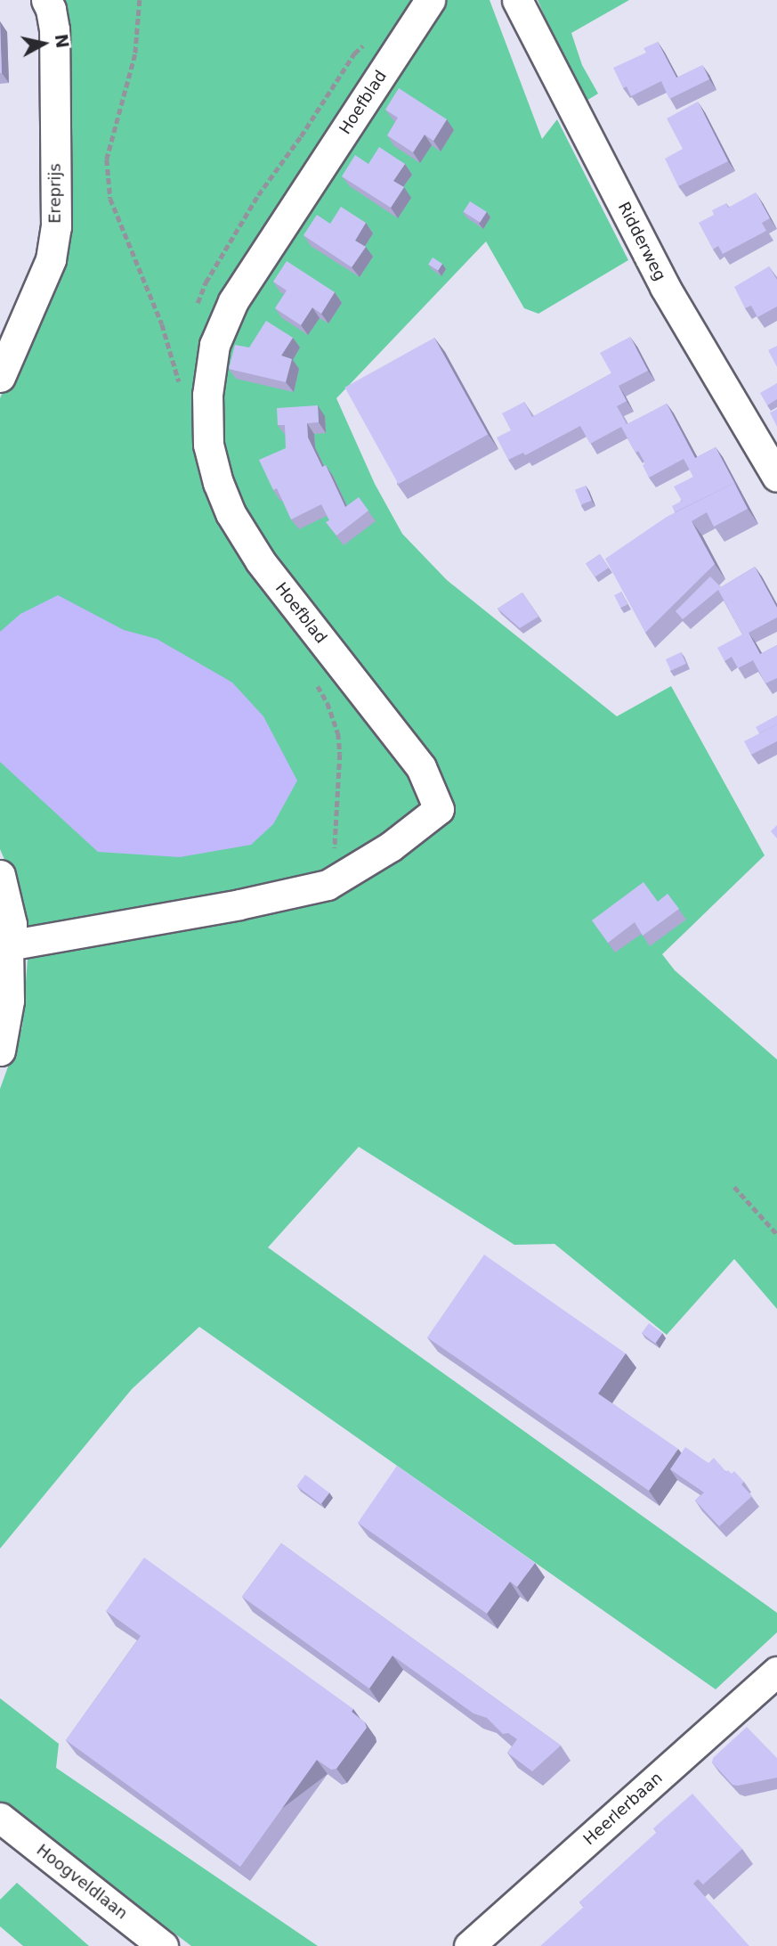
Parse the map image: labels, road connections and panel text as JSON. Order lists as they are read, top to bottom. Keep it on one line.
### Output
{"streets":{"street":["Hoefblad","Ereprijs","Ridderweg","Heerlerbaan","Hoogveldlaan"]},"north":"right"}
